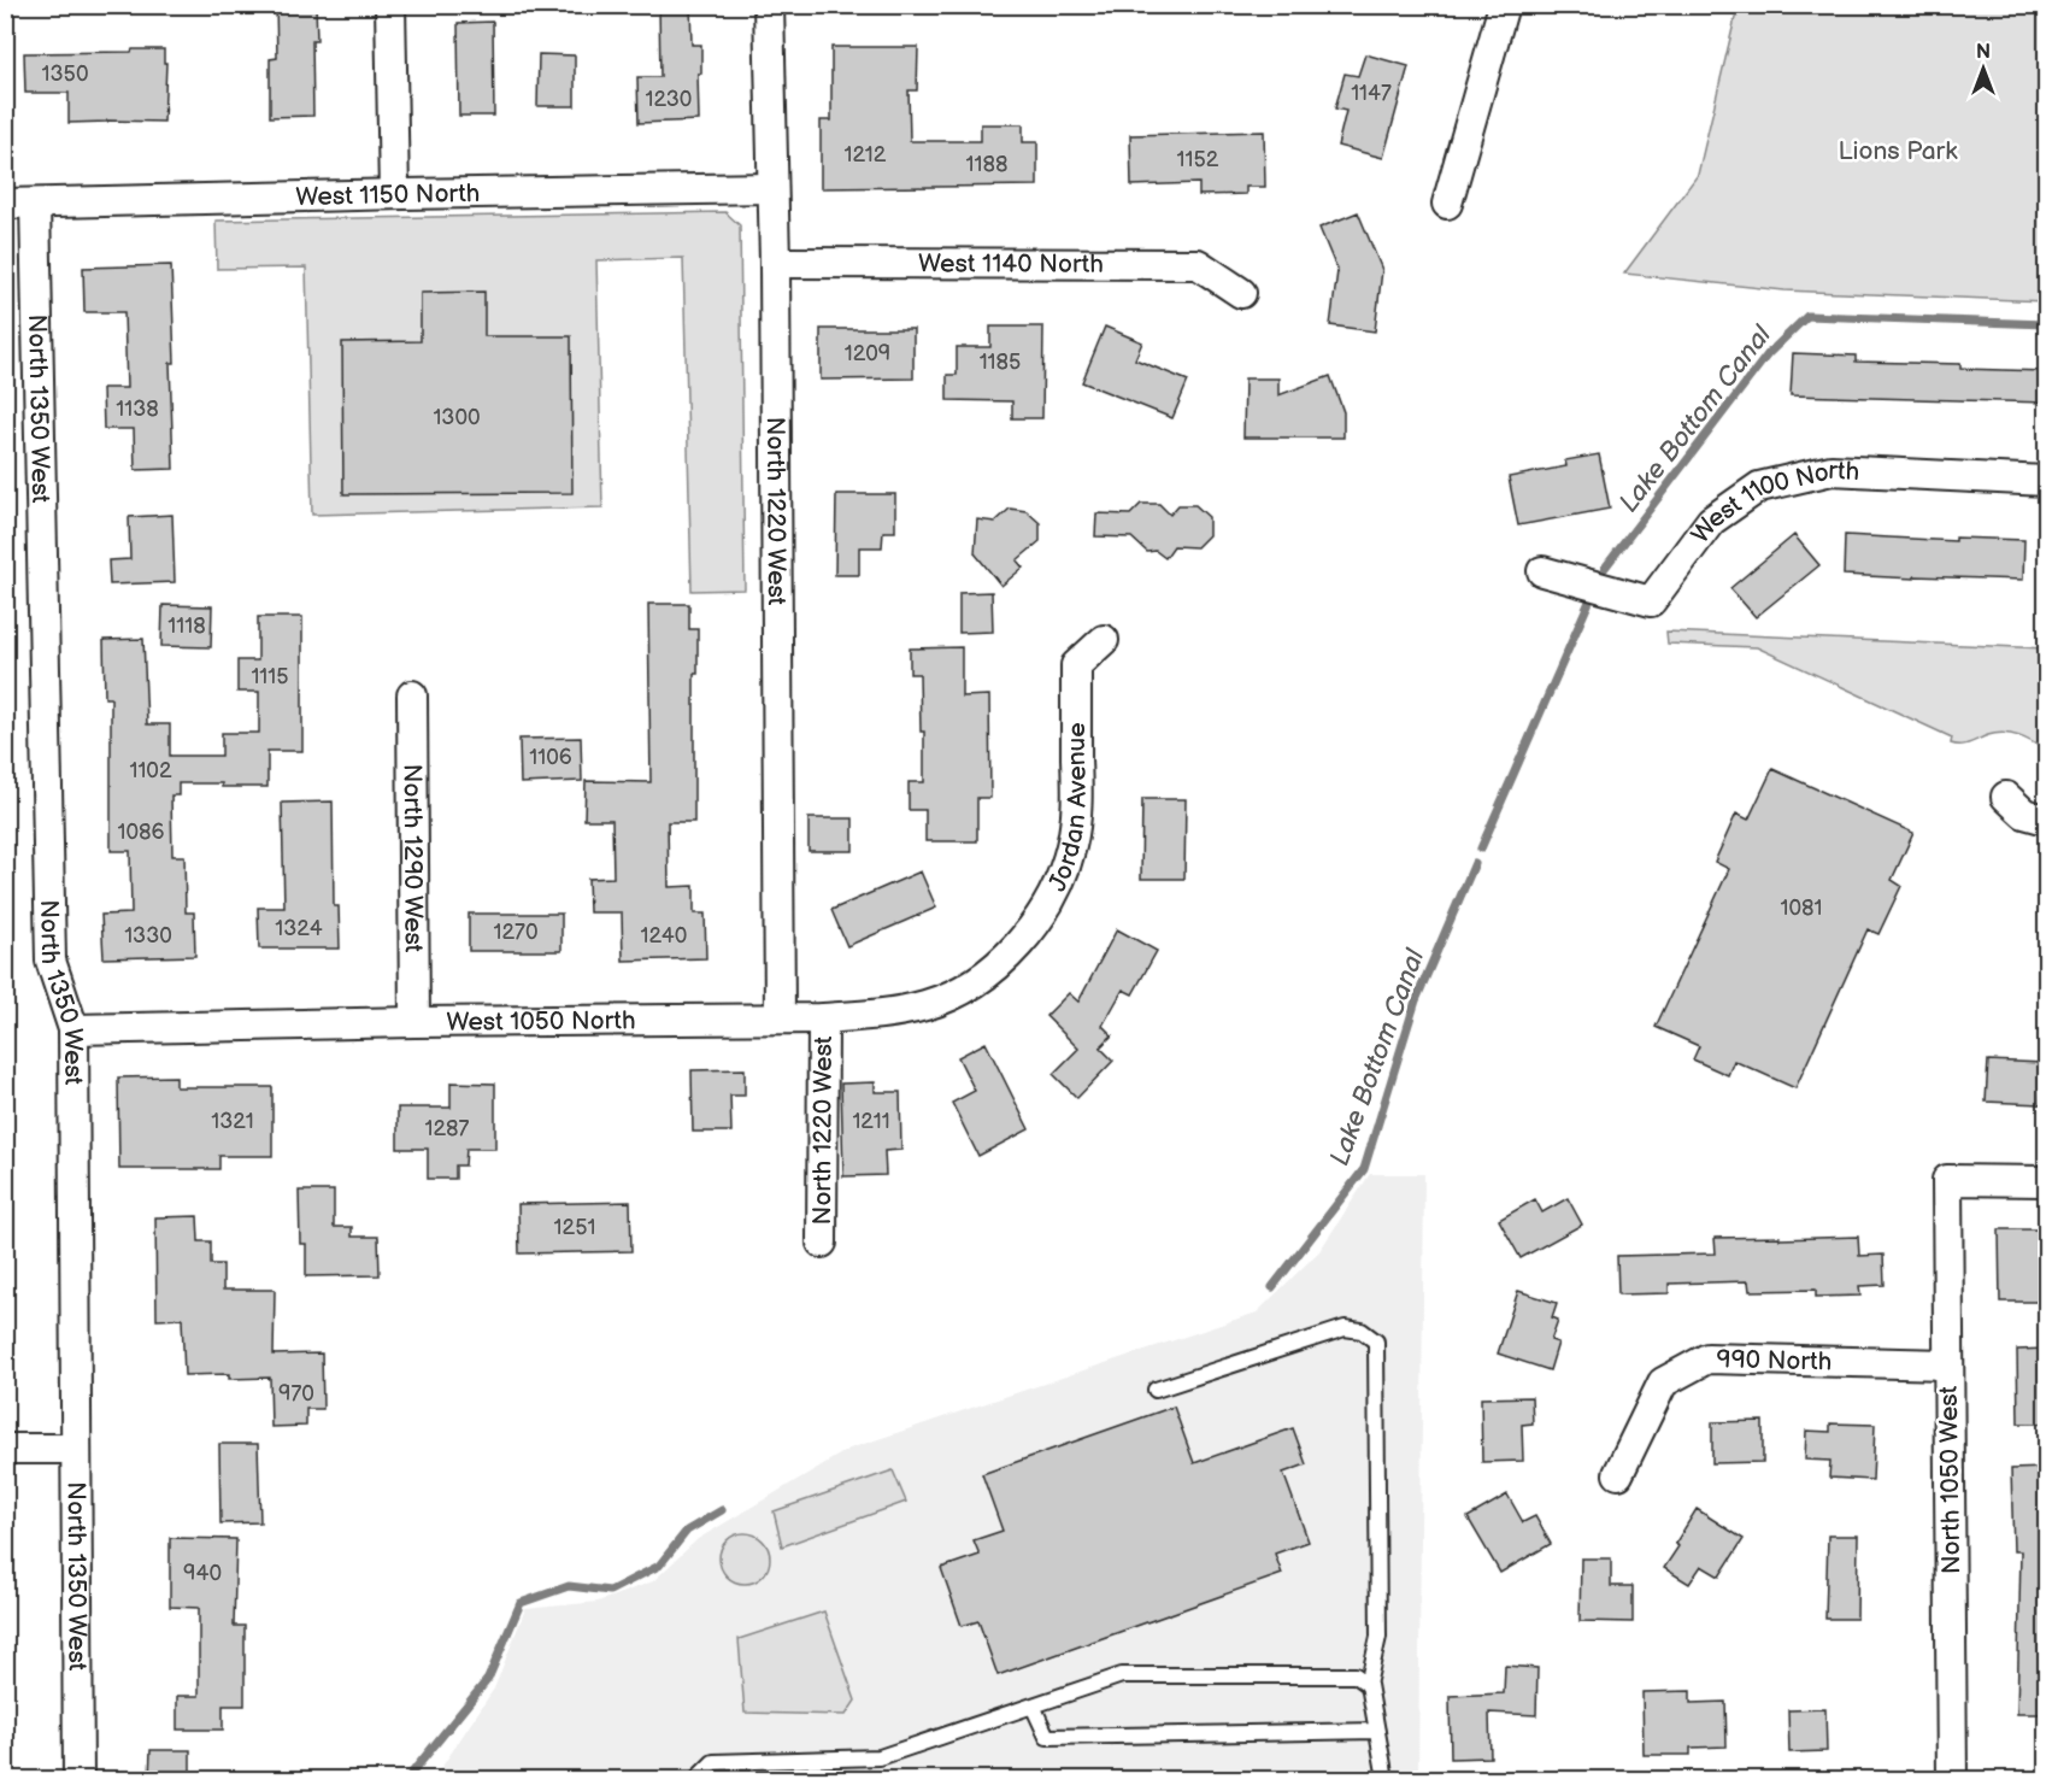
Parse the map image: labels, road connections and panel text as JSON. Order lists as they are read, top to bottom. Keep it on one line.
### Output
{"streets":{"street":["West 1150 North","West 1140 North","North 1350 West","North 1220 West","West 1100 North","Jordan Avenue","North 1290 West","West 1050 North","990 North","North 1050 West"]},"crossings":[["West 1150 North","North 1350 West"],["West 1150 North","North 1220 West"],["West 1140 North","North 1220 West"],["North 1350 West","West 1050 North"],["North 1220 West","West 1050 North"],["Jordan Avenue","West 1050 North"],["North 1290 West","West 1050 North"],["990 North","North 1050 West"]],"water":["Lake Bottom Canal"],"parks":["Lions Park"],"house_numbers":["1350","1147","1230","1212","1152","1188","1209","1185","1138","1300","1118","1115","1106","1102","1086","1081","1324","1270","1330","1240","1321","1211","1287","1251","970","940"],"north":"top"}
